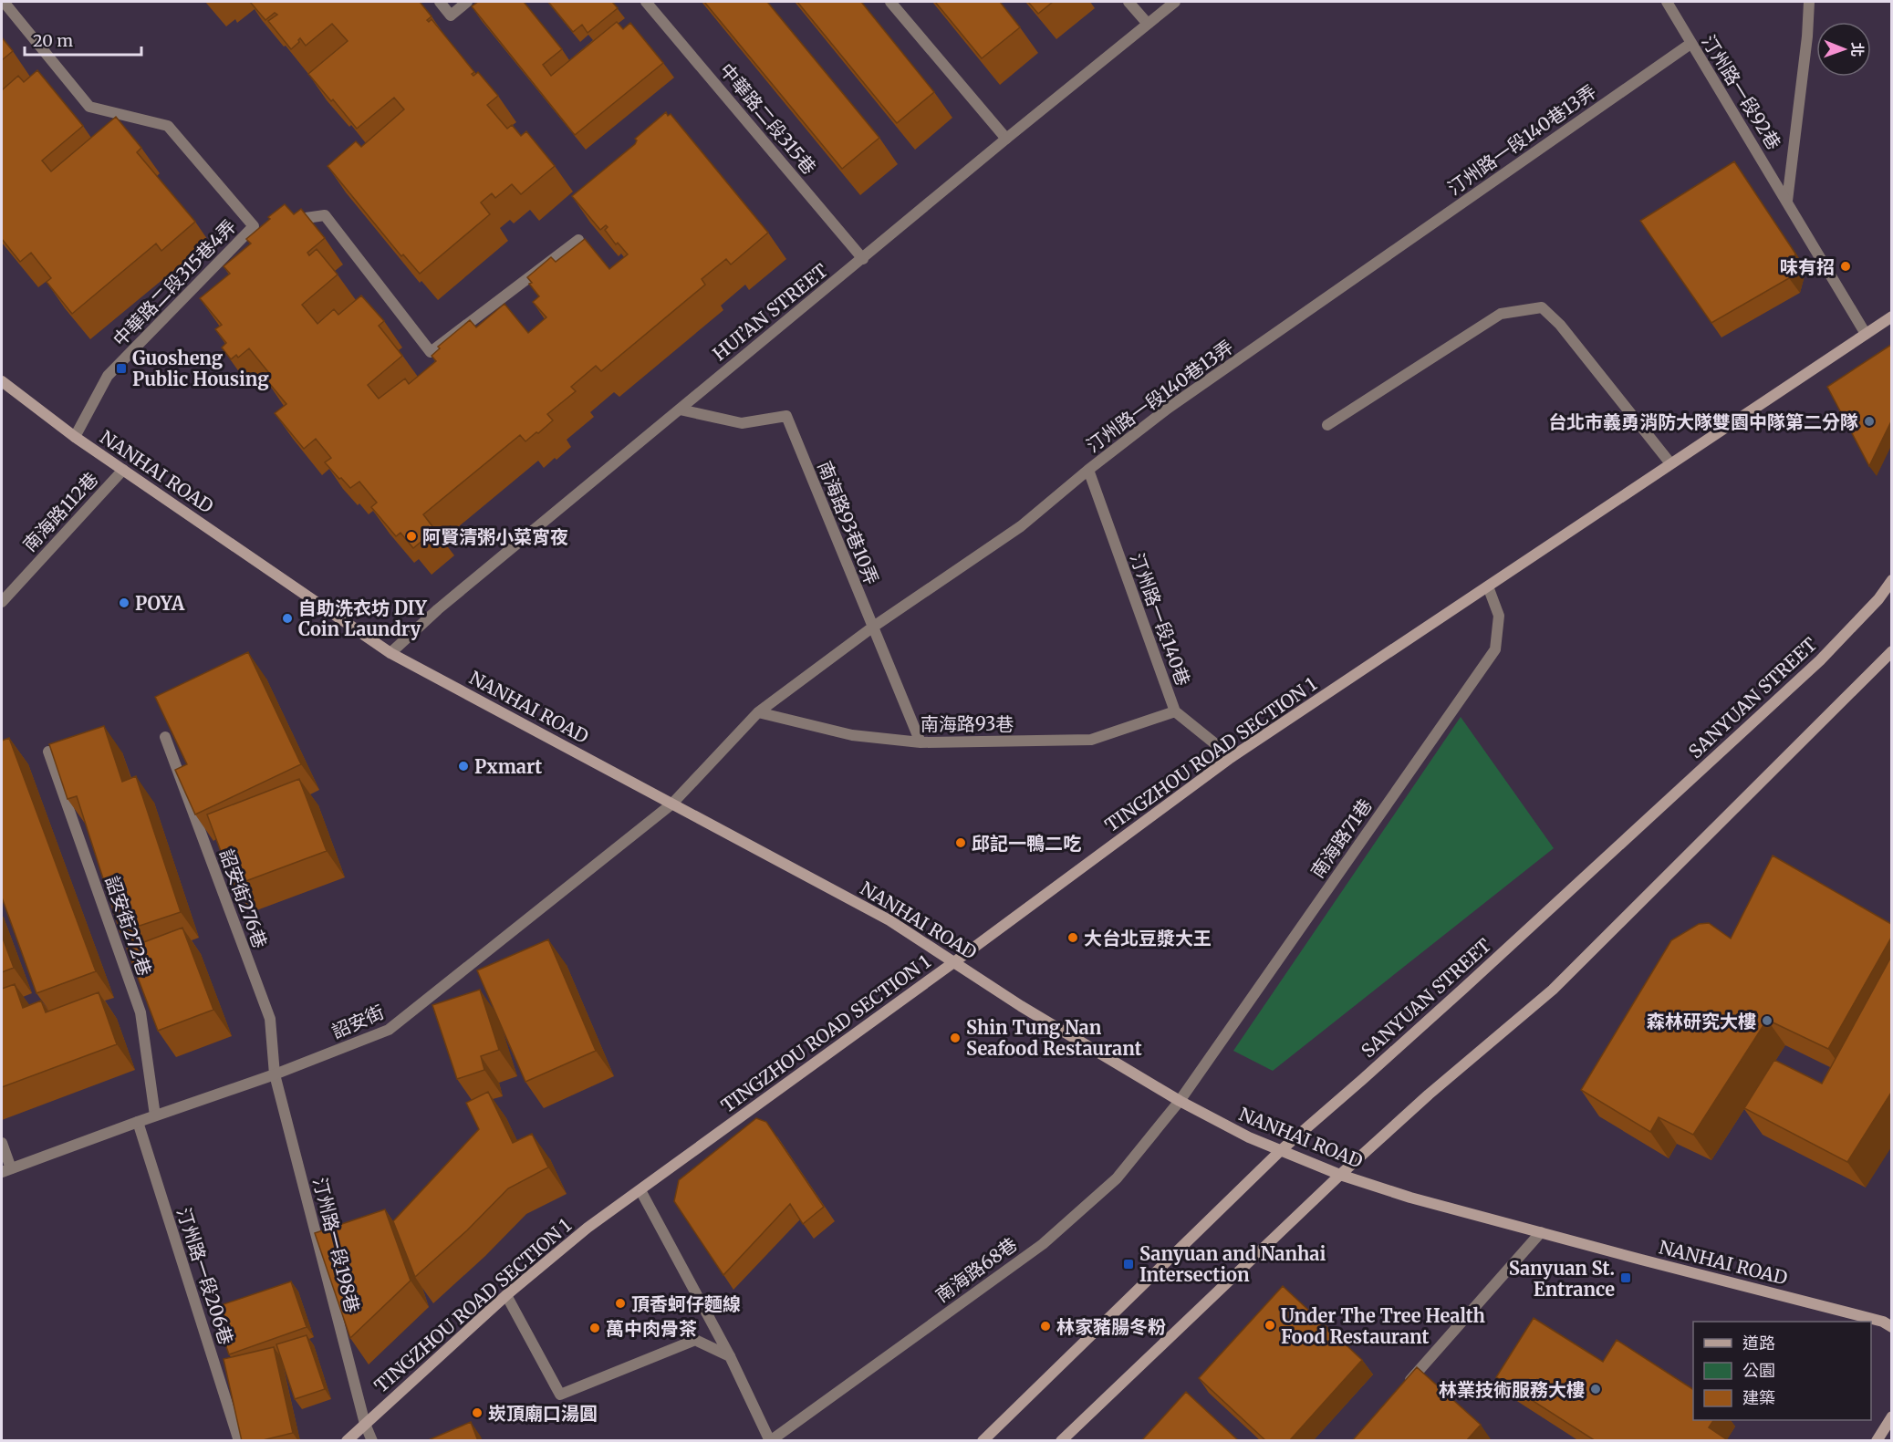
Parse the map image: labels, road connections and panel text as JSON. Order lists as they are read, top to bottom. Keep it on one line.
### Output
{"streets":{"street":["汀州路一段92巷","中華路二段315巷","汀州路一段140巷13弄","中華路二段315巷4弄","HUI’AN STREET","NANHAI ROAD","南海路112巷","南海路93巷10弄","汀州路一段140巷","SANYUAN STREET","南海路93巷","TINGZHOU ROAD SECTION 1","南海路71巷","詔安街276巷","詔安街272巷","詔安街","汀州路一段198巷","南海路68巷","汀州路一段206巷"]},"crossings":[["汀州路一段92巷","汀州路一段140巷13弄"],["汀州路一段92巷","TINGZHOU ROAD SECTION 1"],["中華路二段315巷","HUI’AN STREET"],["汀州路一段140巷13弄","NANHAI ROAD"],["汀州路一段140巷13弄","南海路93巷10弄"],["汀州路一段140巷13弄","汀州路一段140巷"],["汀州路一段140巷13弄","南海路93巷"],["汀州路一段140巷13弄","詔安街"],["中華路二段315巷4弄","NANHAI ROAD"],["HUI’AN STREET","NANHAI ROAD"],["HUI’AN STREET","南海路93巷10弄"],["NANHAI ROAD","南海路112巷"],["NANHAI ROAD","SANYUAN STREET"],["NANHAI ROAD","TINGZHOU ROAD SECTION 1"],["NANHAI ROAD","南海路71巷"],["NANHAI ROAD","詔安街"],["NANHAI ROAD","南海路68巷"],["南海路93巷10弄","南海路93巷"],["汀州路一段140巷","南海路93巷"],["汀州路一段140巷","TINGZHOU ROAD SECTION 1"],["TINGZHOU ROAD SECTION 1","南海路71巷"],["TINGZHOU ROAD SECTION 1","汀州路一段198巷"],["南海路71巷","南海路68巷"],["詔安街276巷","詔安街"],["詔安街276巷","汀州路一段198巷"],["詔安街272巷","詔安街"],["詔安街","汀州路一段198巷"],["詔安街","汀州路一段206巷"]],"places":{"other":["味有招","台北市義勇消防大隊雙園中隊第二分隊","阿賢清粥小菜宵夜","POYA","自助洗衣坊 DIY Coin Laundry","Pxmart","邱記一鴨二吃","大台北豆漿大王","森林研究大樓","Shin Tung Nan Seafood Restaurant","頂香蚵仔麵線","Under The Tree Health Food Restaurant","林家豬腸冬粉","萬中肉骨茶","林業技術服務大樓","崁頂廟口湯圓"],"transit":["Guosheng Public Housing","Sanyuan and Nanhai Intersection","Sanyuan St. Entrance"]},"legend":["道路","公園","建築"],"scale_bar":"20 m","north":"right"}
